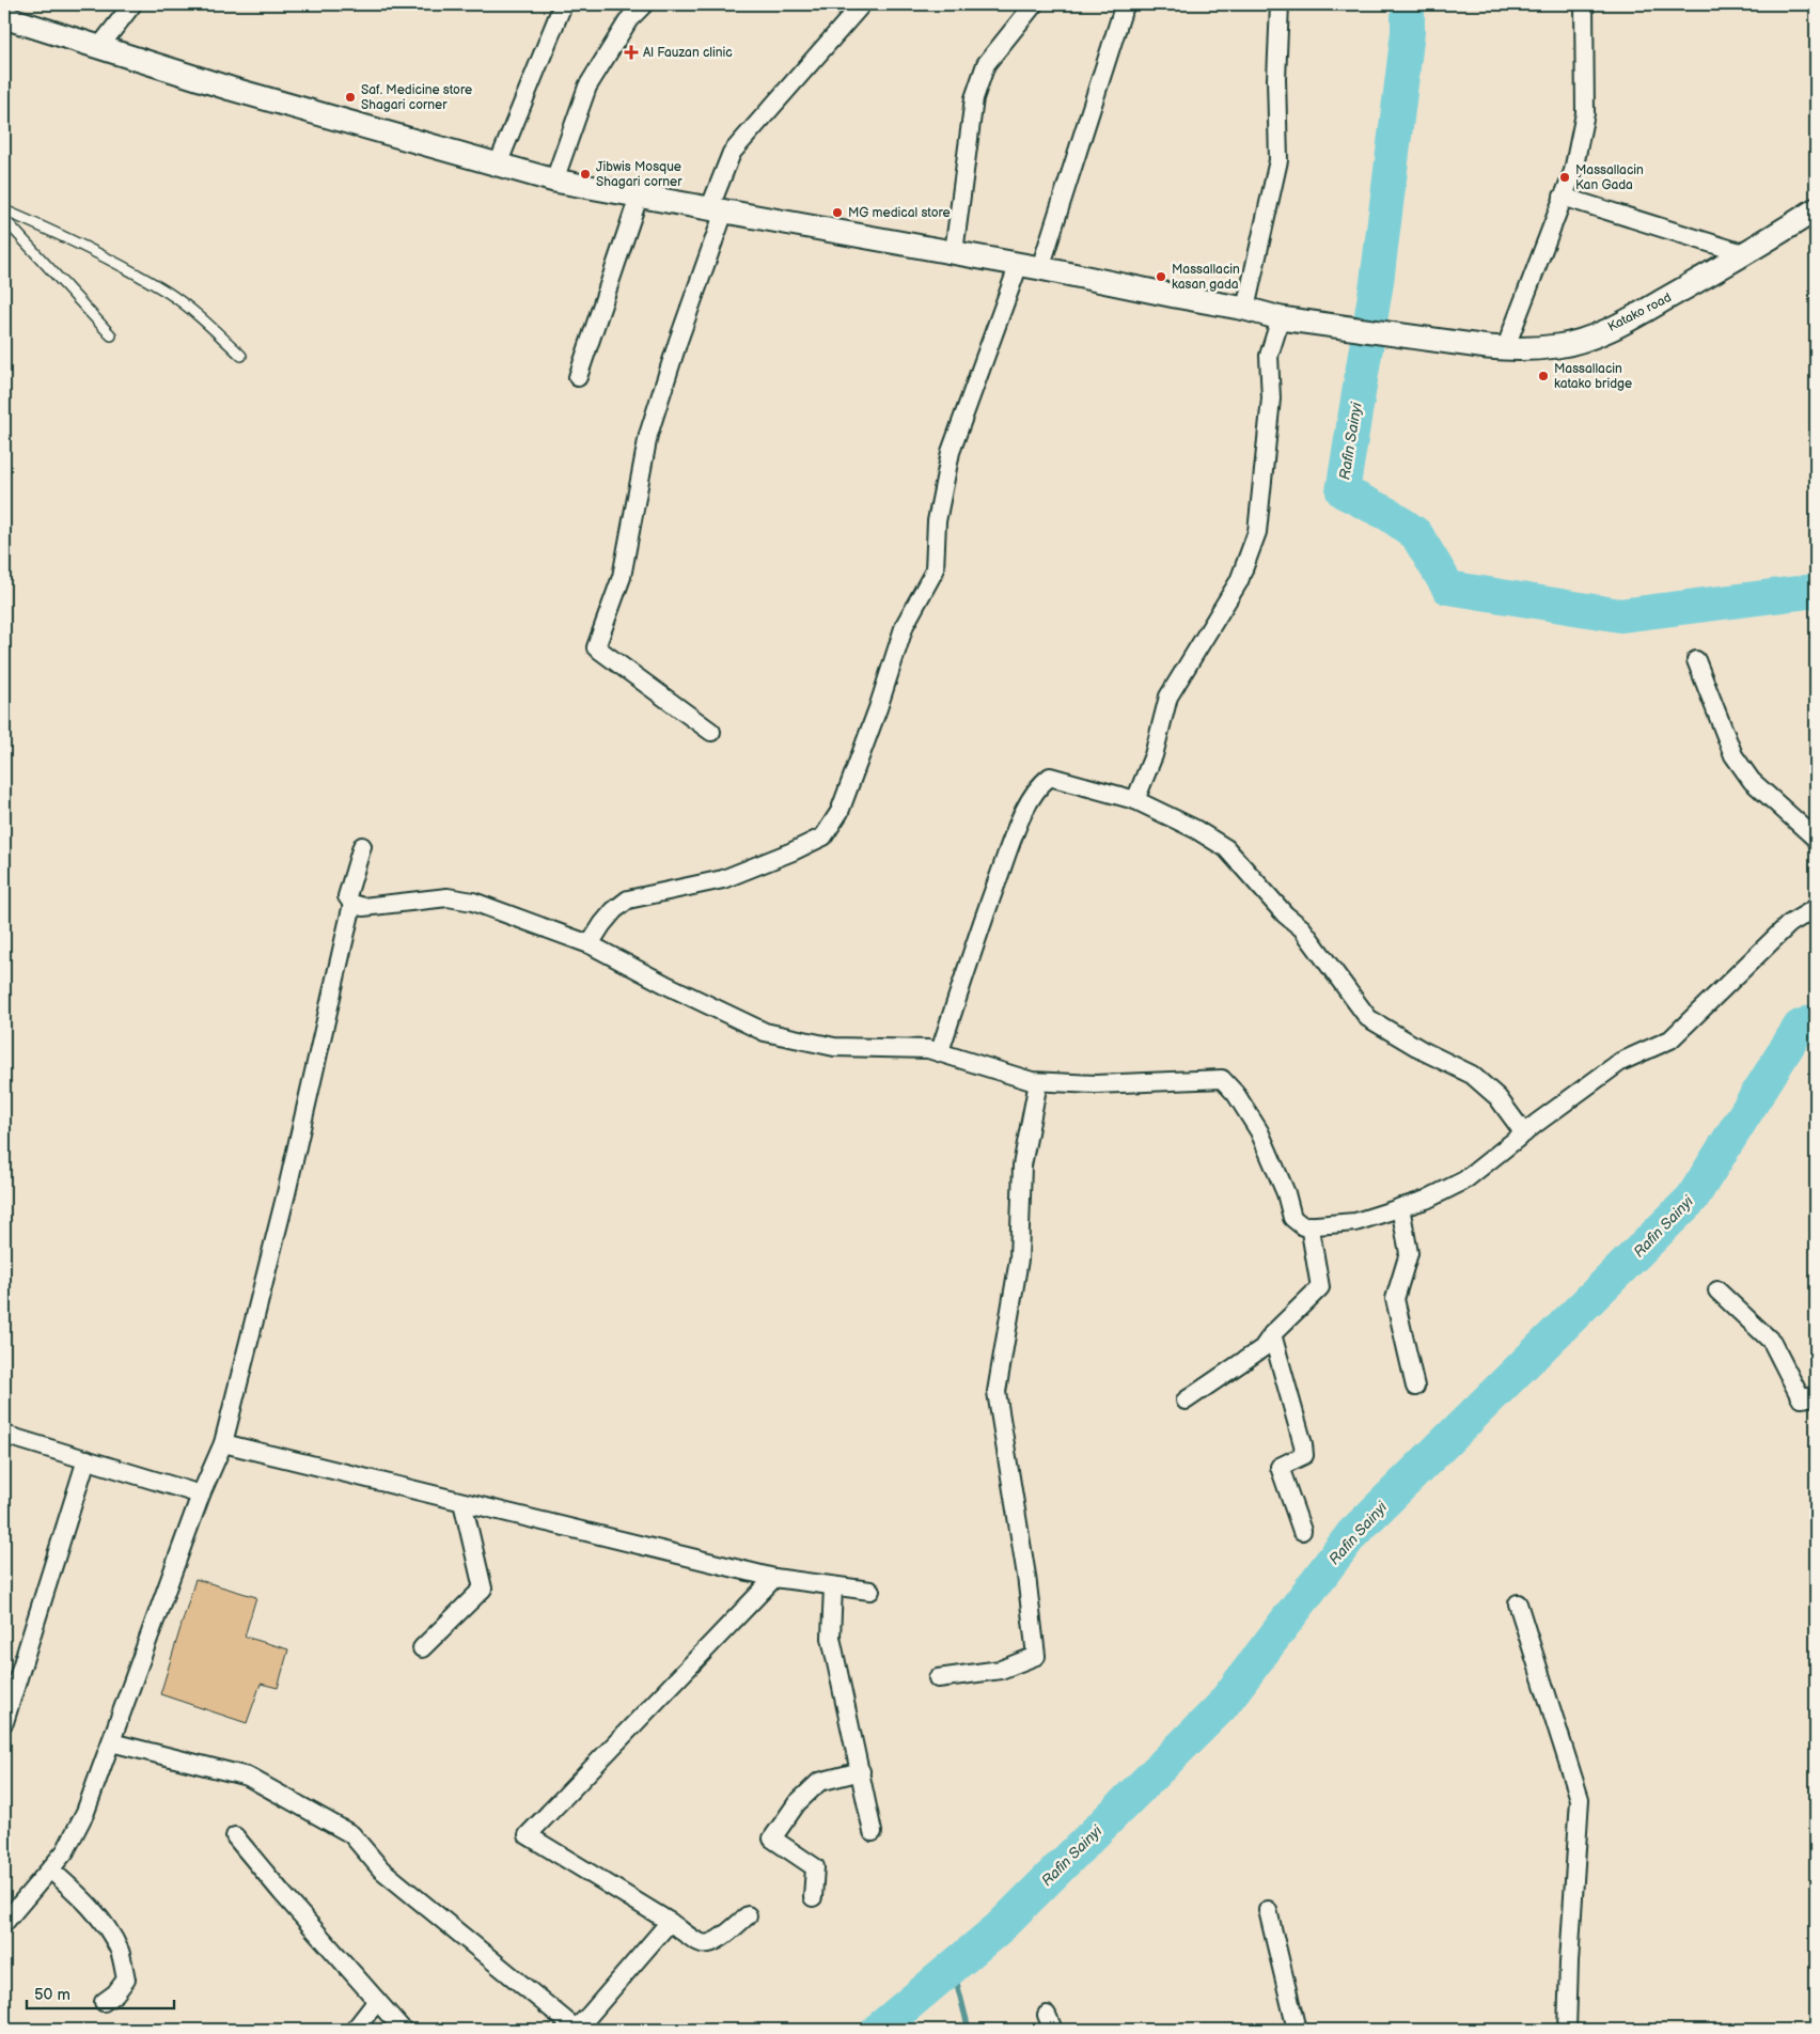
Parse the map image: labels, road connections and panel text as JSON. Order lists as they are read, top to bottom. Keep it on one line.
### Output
{"streets":{"street":["Katako road"]},"water":["Rafin Sainyi"],"places":{"health":["Al Fauzan clinic"],"other":["Saf. Medicine store Shagari corner","Jibwis Mosque Shagari corner","Massallacin Kan Gada","MG medical store","Massallacin kasan gada","Massallacin katako bridge"]},"scale_bar":"50 m"}
